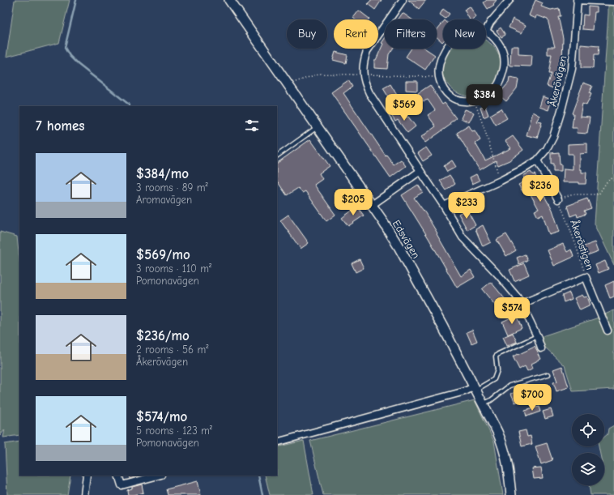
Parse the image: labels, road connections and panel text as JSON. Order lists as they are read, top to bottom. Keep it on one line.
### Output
{"streets":{"street":["Åkerövägen","Edsvägen"],"path":["Åkeröstigen"]},"page":{"chip":["Buy","Rent","Filters","New"],"price":["$384","$569","$236","$205","$233","$574","$700"],"heading":"7 homes","list":[{"name":"$384/mo","note":"3 rooms · 89 m² · Aromavägen"},{"name":"$569/mo","note":"3 rooms · 110 m² · Pomonavägen"},{"name":"$236/mo","note":"2 rooms · 56 m² · Åkerövägen"},{"name":"$574/mo","note":"5 rooms · 123 m² · Pomonavägen"}]}}
